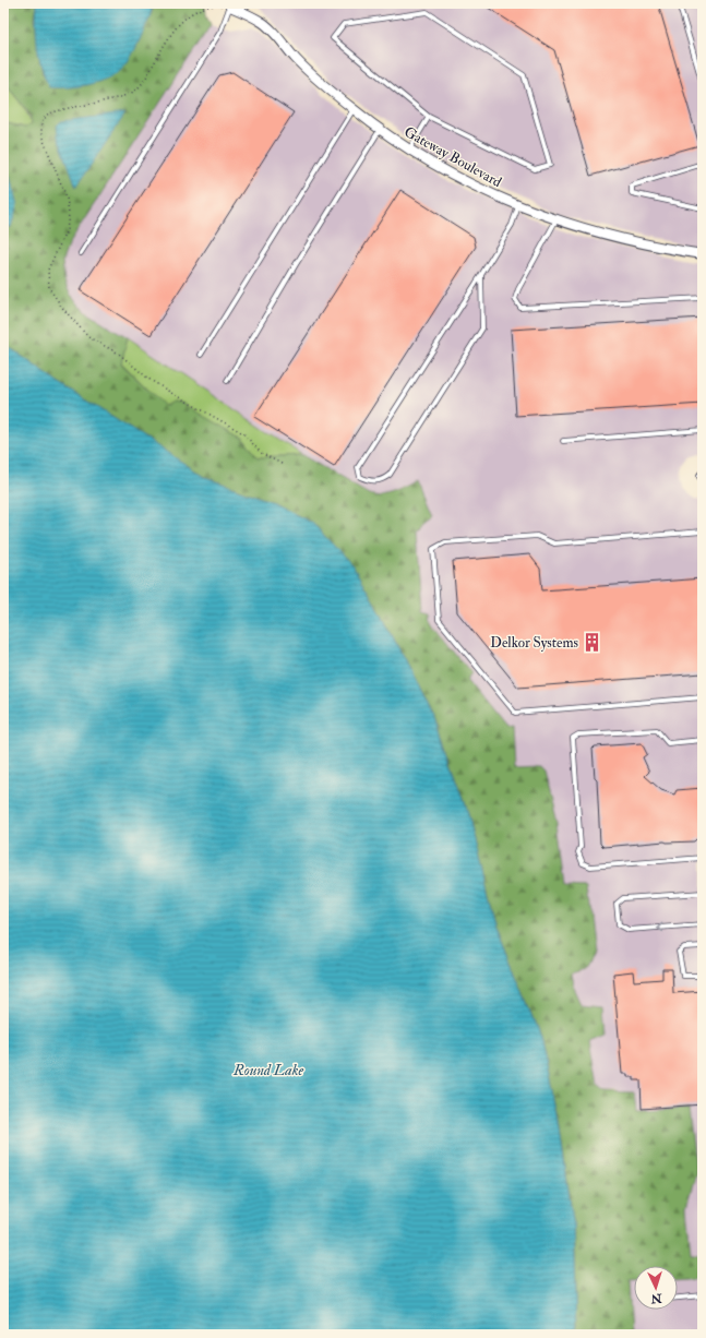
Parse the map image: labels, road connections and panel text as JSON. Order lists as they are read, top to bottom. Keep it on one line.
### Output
{"streets":{"street":["Gateway Boulevard"]},"water":["Round Lake"],"places":{"building":["Delkor Systems"]},"north":"bottom"}
